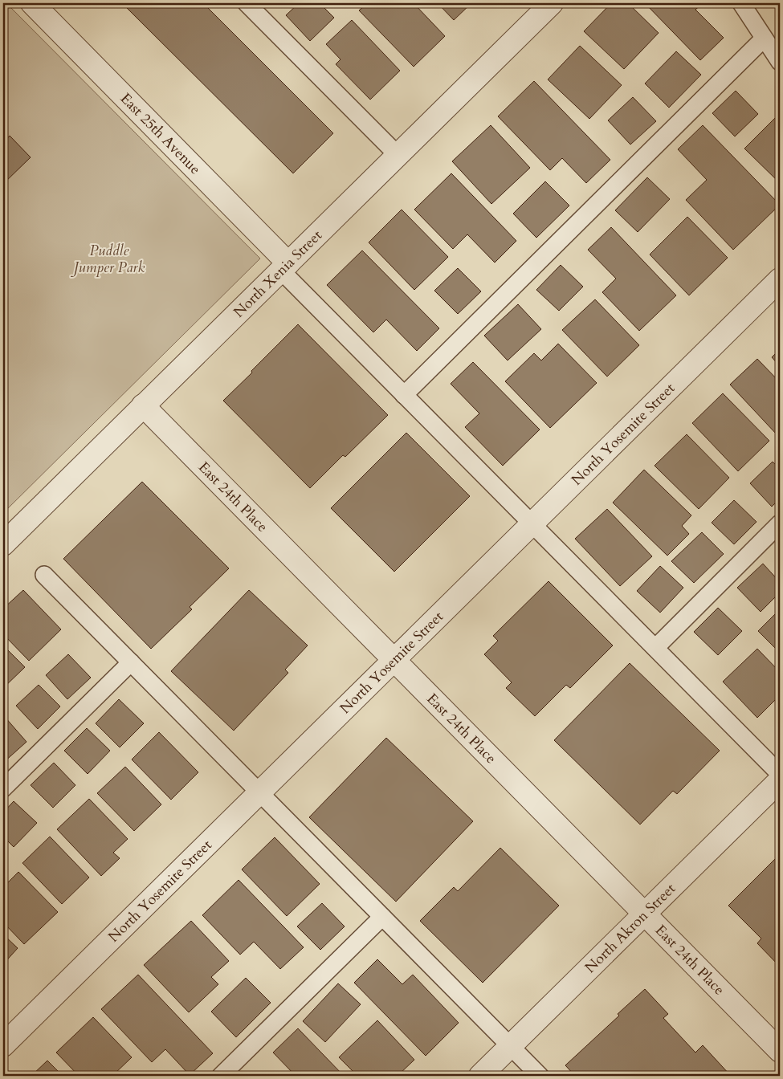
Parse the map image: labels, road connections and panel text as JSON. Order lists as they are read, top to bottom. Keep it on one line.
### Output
{"streets":{"street":["East 25th Avenue","North Xenia Street","North Yosemite Street","East 24th Place","North Akron Street"]},"crossings":[["East 25th Avenue","North Xenia Street"],["North Xenia Street","East 24th Place"],["North Yosemite Street","East 24th Place"],["East 24th Place","North Akron Street"]],"parks":["Puddle Jumper Park"]}
